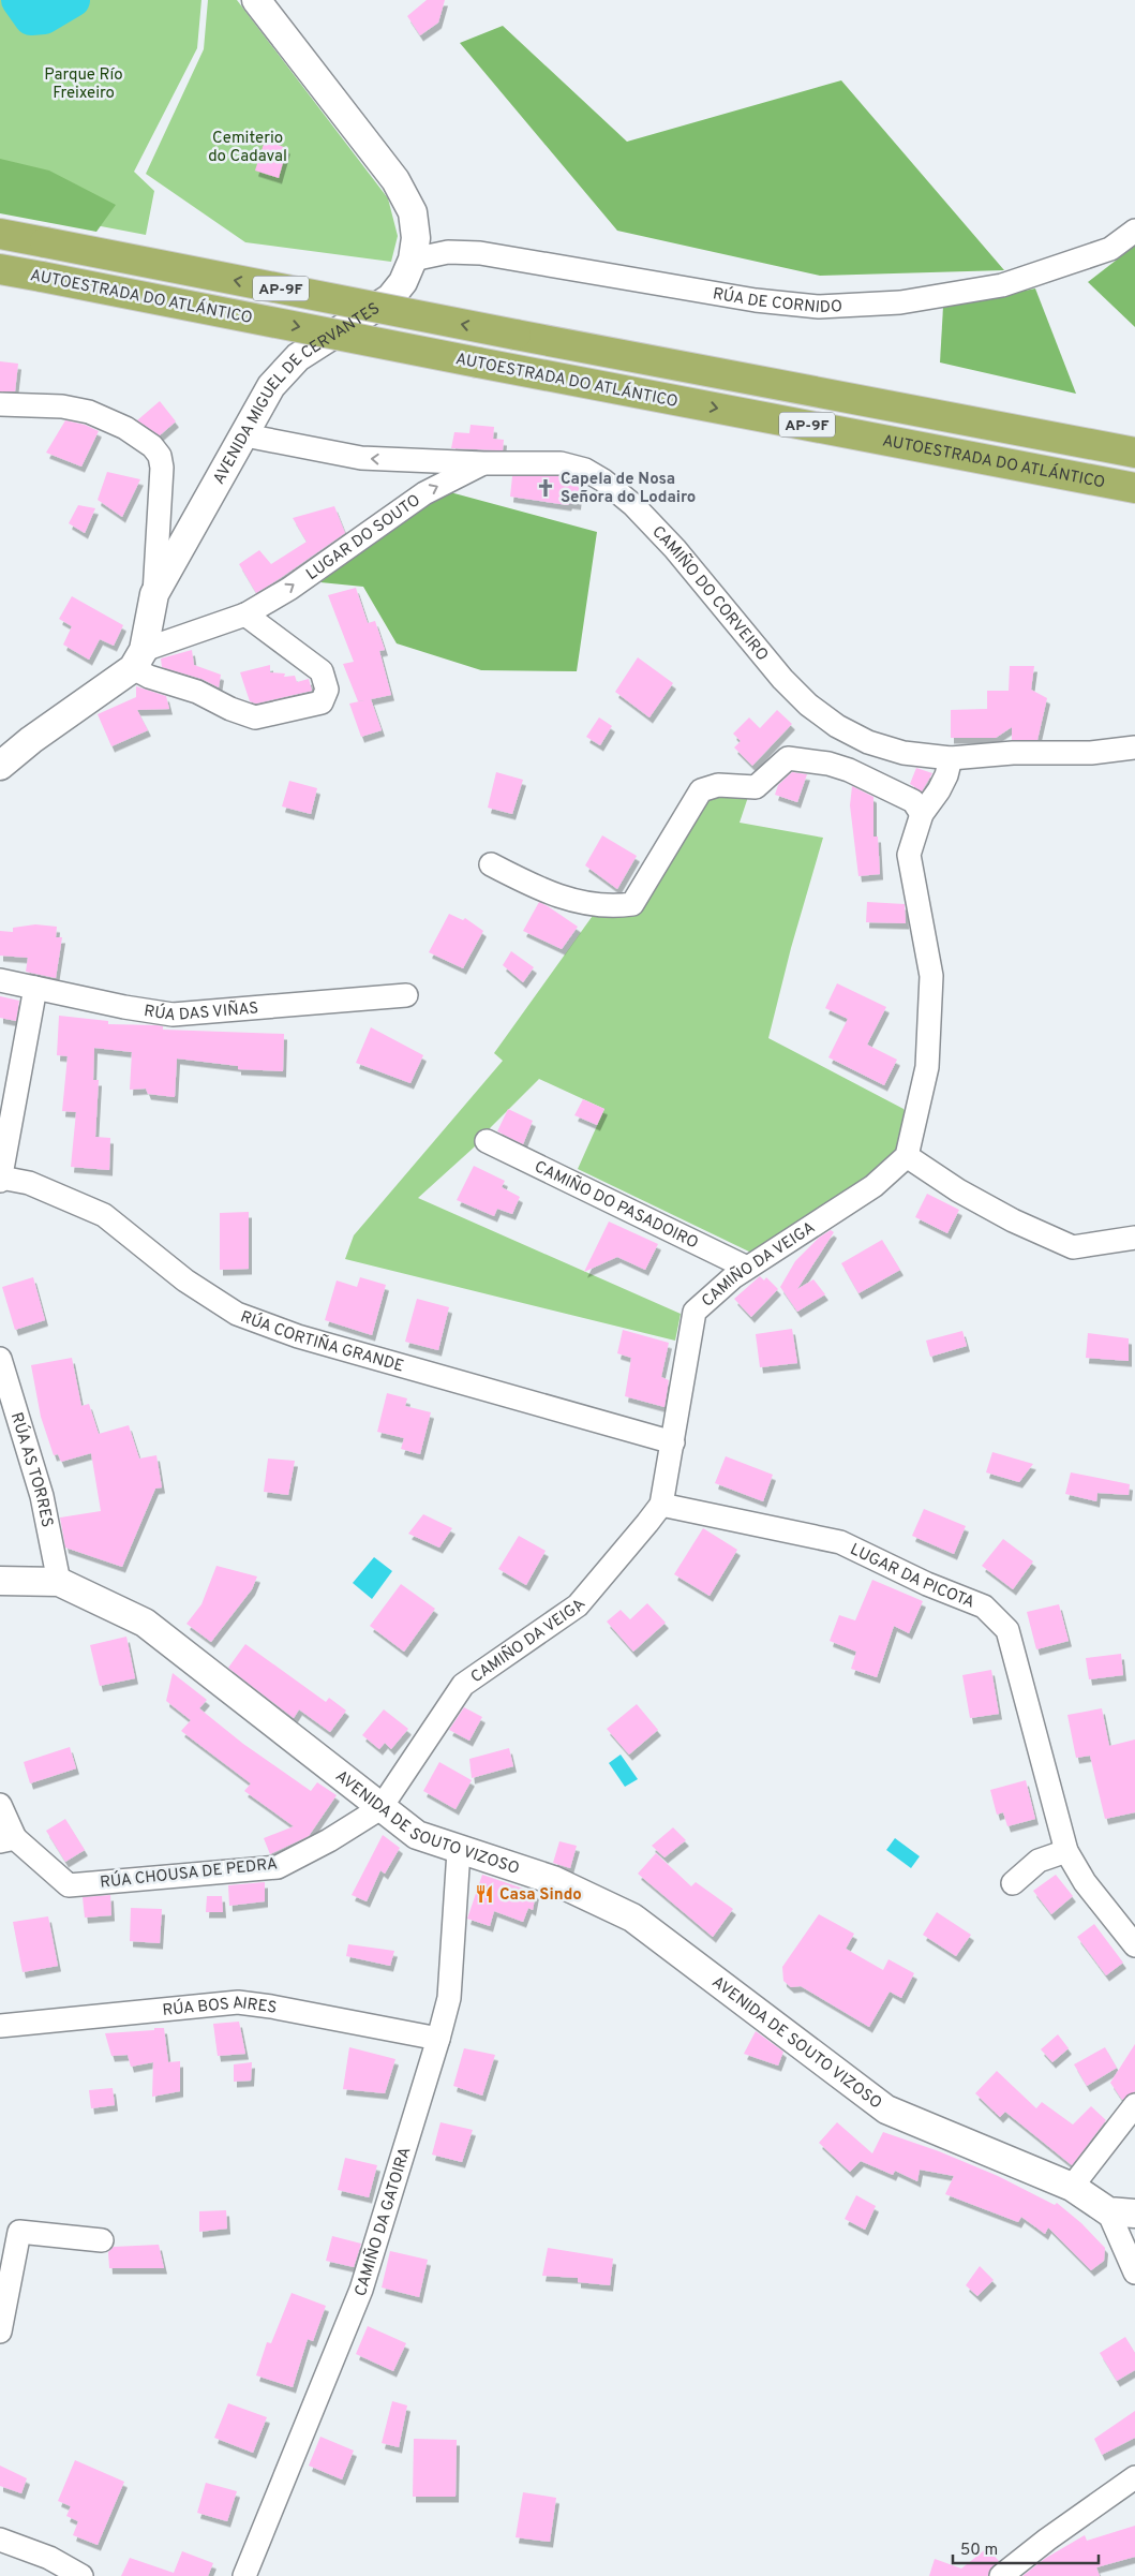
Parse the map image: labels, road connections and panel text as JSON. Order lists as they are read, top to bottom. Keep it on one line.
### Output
{"streets":{"highway":["AP-9F","AUTOESTRADA DO ATLÁNTICO"],"street":["RÚA DE CORNIDO","AVENIDA MIGUEL DE CERVANTES","LUGAR DO SOUTO","CAMIÑO DO CORVEIRO","RÚA DAS VIÑAS","CAMIÑO DO PASADOIRO","CAMIÑO DA VEIGA","RÚA CORTIÑA GRANDE","RÚA AS TORRES","LUGAR DA PICOTA","AVENIDA DE SOUTO VIZOSO","RÚA CHOUSA DE PEDRA","RÚA BOS AIRES","CAMIÑO DA GATOIRA"]},"crossings":[["RÚA DE CORNIDO","AVENIDA MIGUEL DE CERVANTES"],["AVENIDA MIGUEL DE CERVANTES","LUGAR DO SOUTO"],["AVENIDA MIGUEL DE CERVANTES","CAMIÑO DO CORVEIRO"],["LUGAR DO SOUTO","CAMIÑO DO CORVEIRO"],["CAMIÑO DO PASADOIRO","CAMIÑO DA VEIGA"],["CAMIÑO DA VEIGA","RÚA CORTIÑA GRANDE"],["CAMIÑO DA VEIGA","LUGAR DA PICOTA"],["CAMIÑO DA VEIGA","AVENIDA DE SOUTO VIZOSO"],["CAMIÑO DA VEIGA","RÚA CHOUSA DE PEDRA"],["RÚA AS TORRES","AVENIDA DE SOUTO VIZOSO"],["AVENIDA DE SOUTO VIZOSO","RÚA CHOUSA DE PEDRA"],["AVENIDA DE SOUTO VIZOSO","CAMIÑO DA GATOIRA"],["RÚA BOS AIRES","CAMIÑO DA GATOIRA"]],"one_way":["LUGAR DO SOUTO"],"parks":["Parque Río Freixeiro","Cemiterio do Cadaval"],"places":{"church":["Capela de Nosa Señora do Lodairo"],"restaurant":["Casa Sindo"]},"scale_bar":"50 m"}
